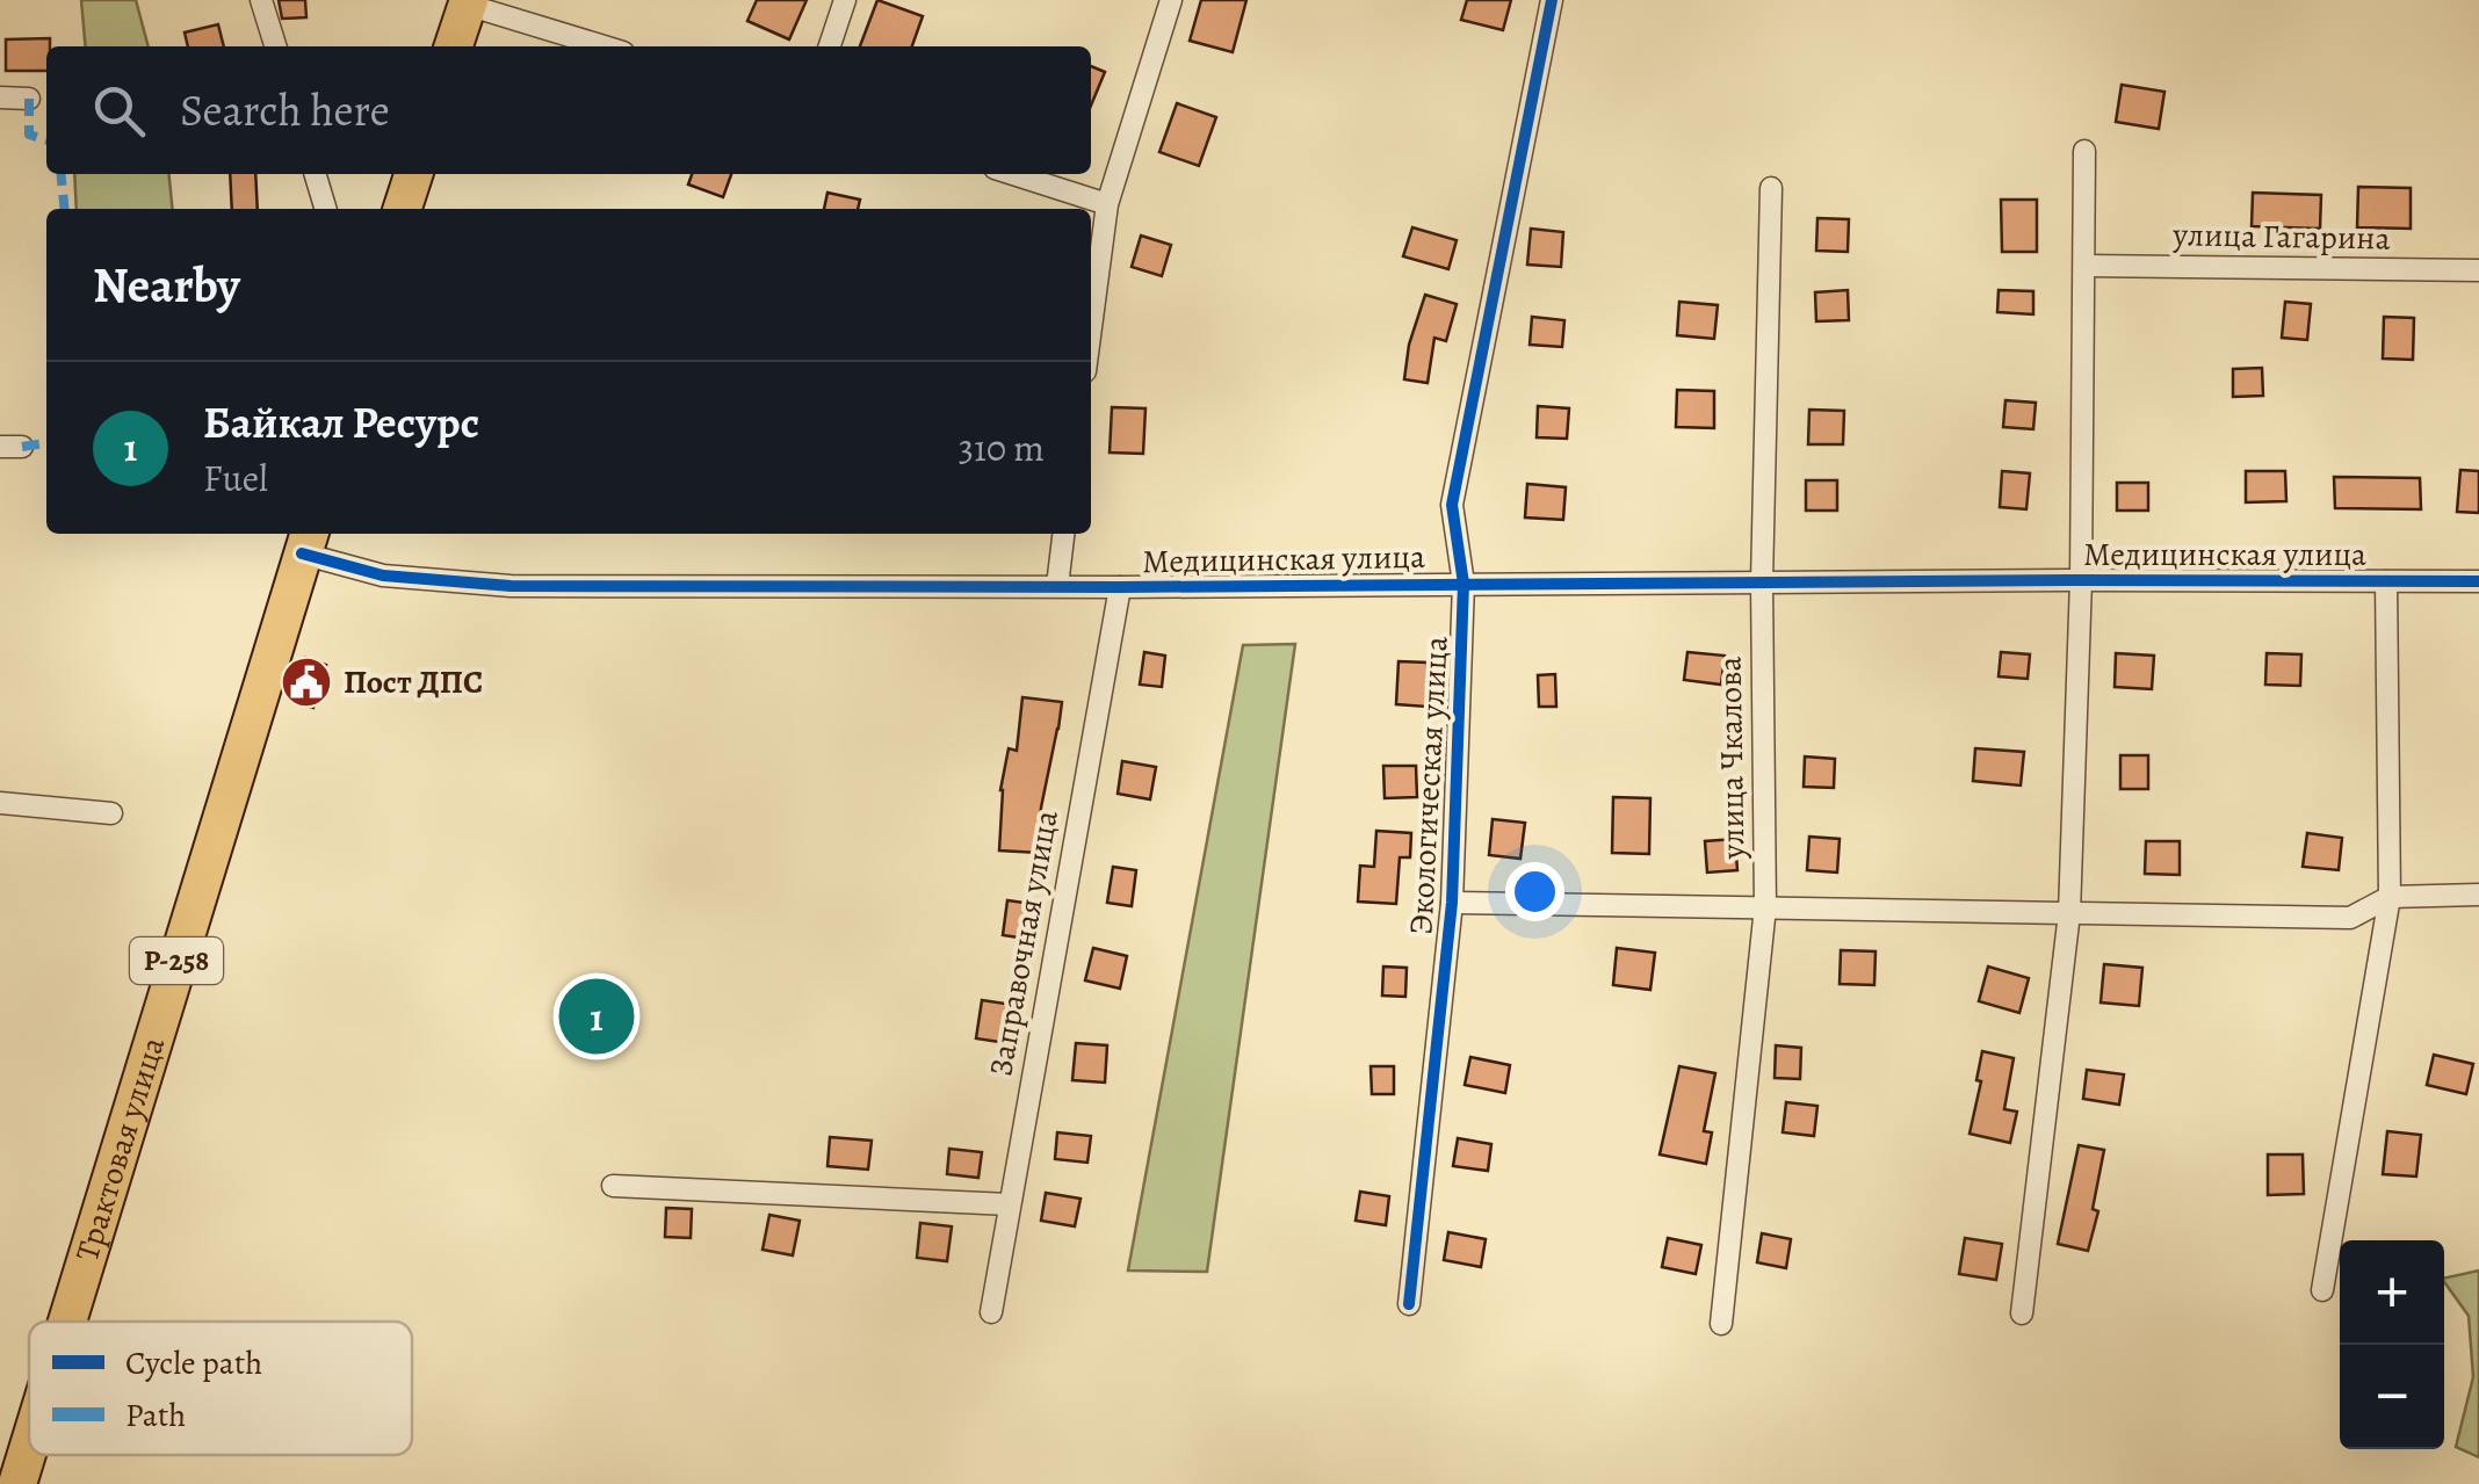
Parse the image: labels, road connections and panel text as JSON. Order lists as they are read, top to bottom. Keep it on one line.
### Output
{"streets":{"highway":["Р-258","Трактовая улица"],"street":["улица Гагарина","Медицинская улица","улица Чкалова","Экологическая улица","Заправочная улица"]},"crossings":[["Медицинская улица","улица Чкалова"],["Медицинская улица","Экологическая улица"],["Медицинская улица","Заправочная улица"],["Медицинская улица","Трактовая улица"]],"places":{"public building":["Пост ДПС"]},"legend":["Cycle path","Path"],"page":{"search":"Search here","heading":"Nearby","list":[{"mark":"1","name":"Байкал Ресурс","note":"Fuel","value":"310 m"}],"pins":"1","map_buttons":["+","−"]}}
